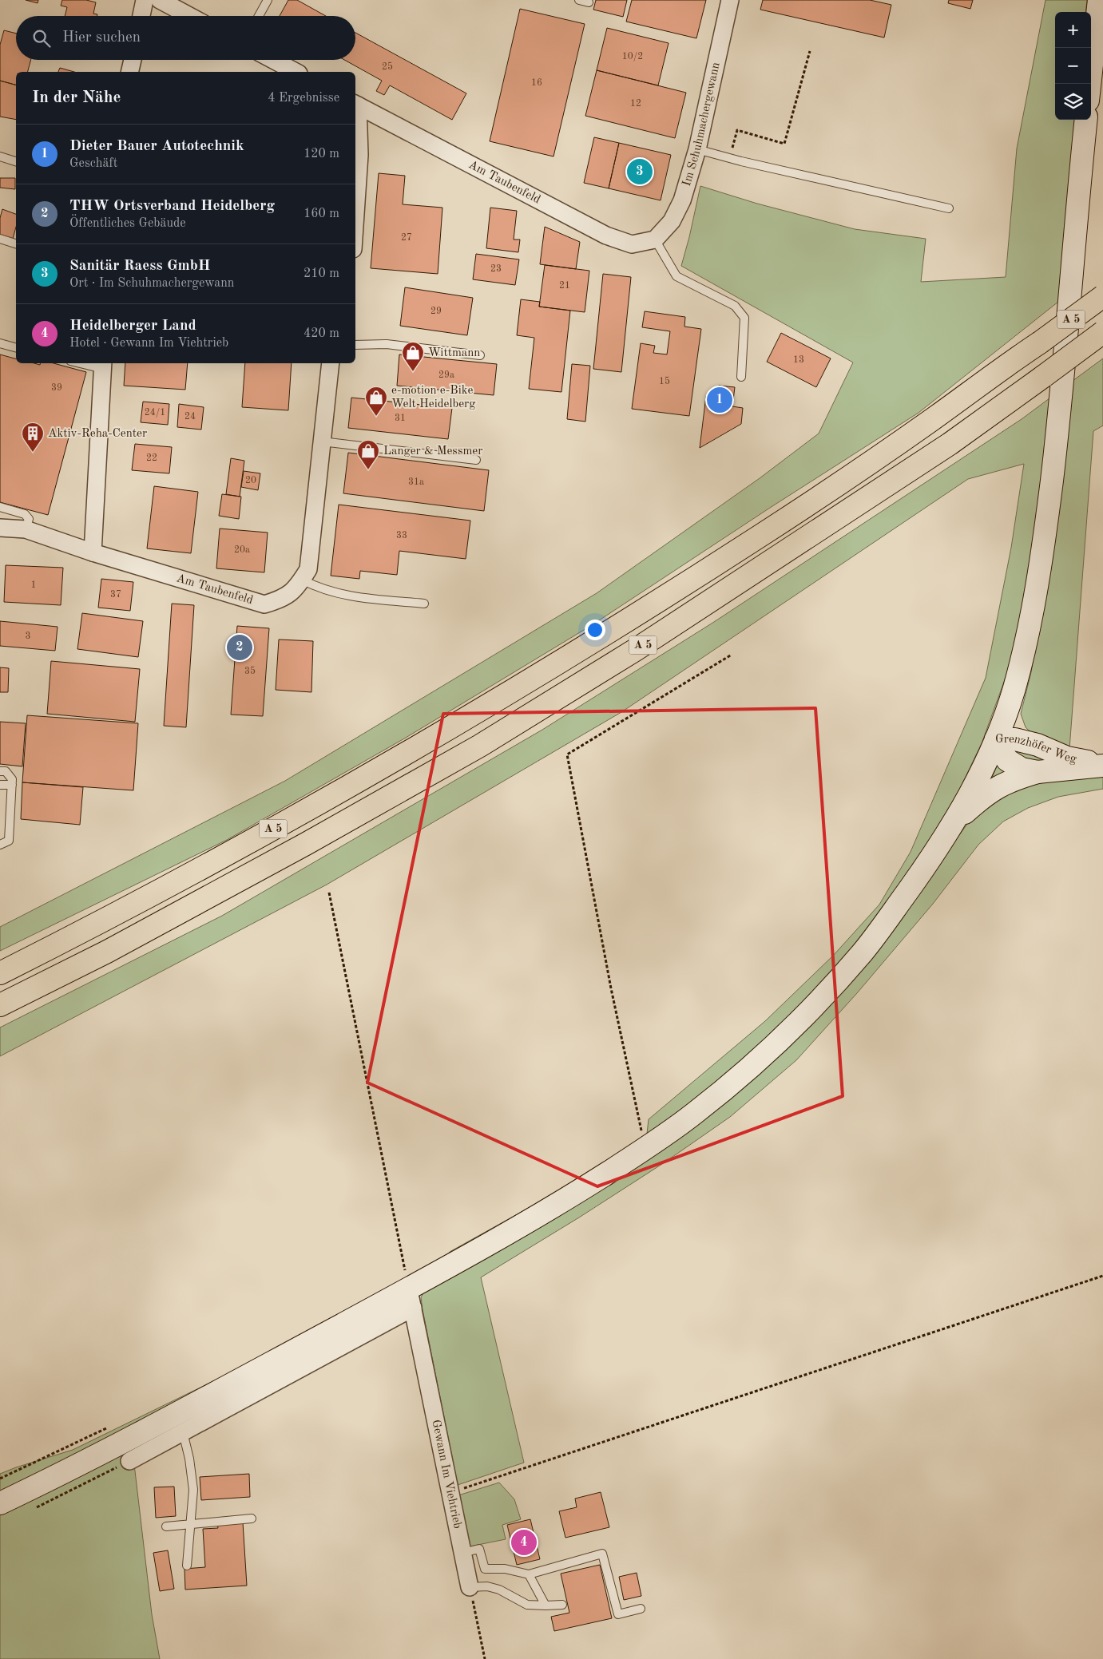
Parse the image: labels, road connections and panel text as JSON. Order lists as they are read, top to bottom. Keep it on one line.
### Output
{"streets":{"highway":["A 5"],"main road":["Grenzhöfer Weg"],"street":["Im Schuhmachergewann","Am Taubenfeld","Gewann Im Viehtrieb"]},"crossings":[["Im Schuhmachergewann","Am Taubenfeld"]],"places":{"shop":["Wittmann","e-motion e-Bike Welt Heidelberg","Langer & Messmer"],"building":["Aktiv-Reha-Center"]},"house_numbers":["10/2","25","16","12","27","23","21","29","13","29a","15","39","24/1","24","31","22","20","31a","33","20a","1","37","3","35"],"page":{"map_buttons":["+","−"],"search":"Hier suchen","heading":["In der Nähe","4 Ergebnisse"],"list":[{"mark":"1","name":"Dieter Bauer Autotechnik","note":"Geschäft","value":"120 m"},{"mark":"2","name":"THW Ortsverband Heidelberg","note":"Öffentliches Gebäude","value":"160 m"},{"mark":"3","name":"Sanitär Raess GmbH","note":"Ort · Im Schuhmachergewann","value":"210 m"},{"mark":"4","name":"Heidelberger Land","note":"Hotel · Gewann Im Viehtrieb","value":"420 m"}],"pins":["3","1","2","4"]}}
